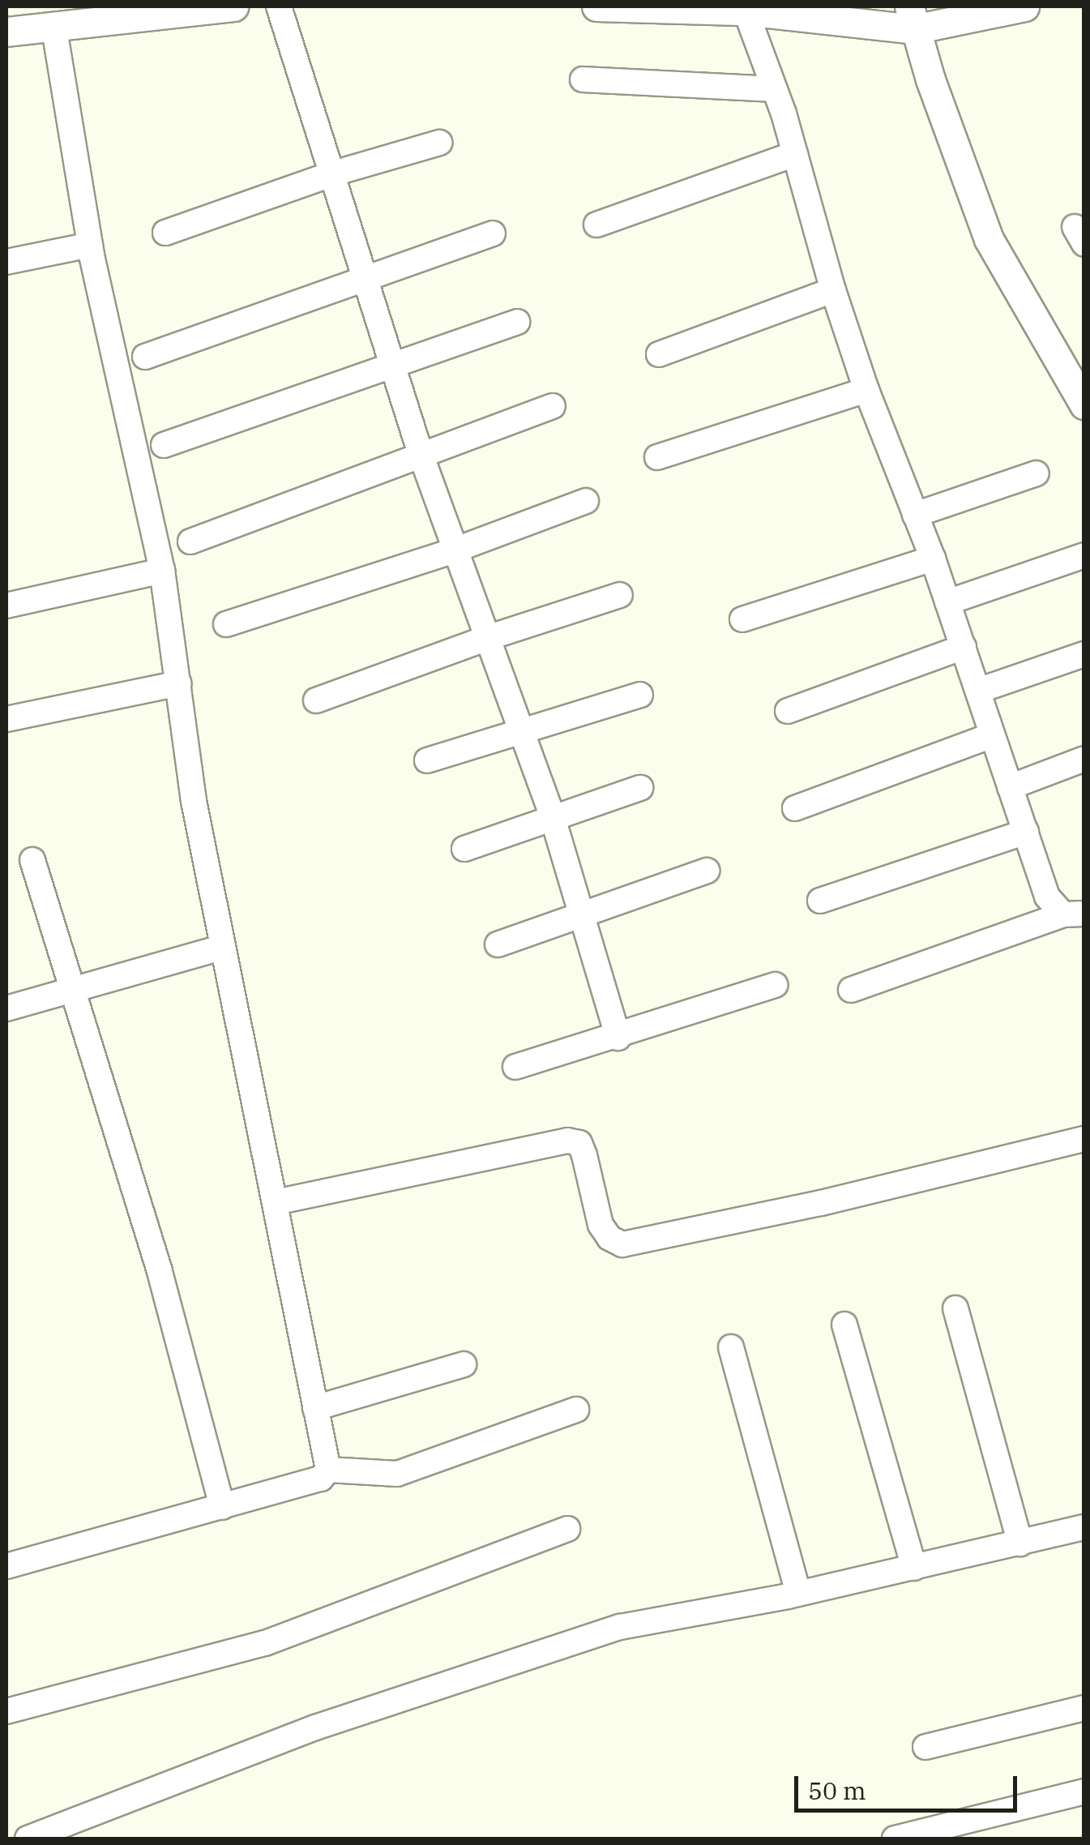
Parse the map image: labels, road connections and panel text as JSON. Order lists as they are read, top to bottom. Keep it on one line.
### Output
{"scale_bar":"50 m"}
